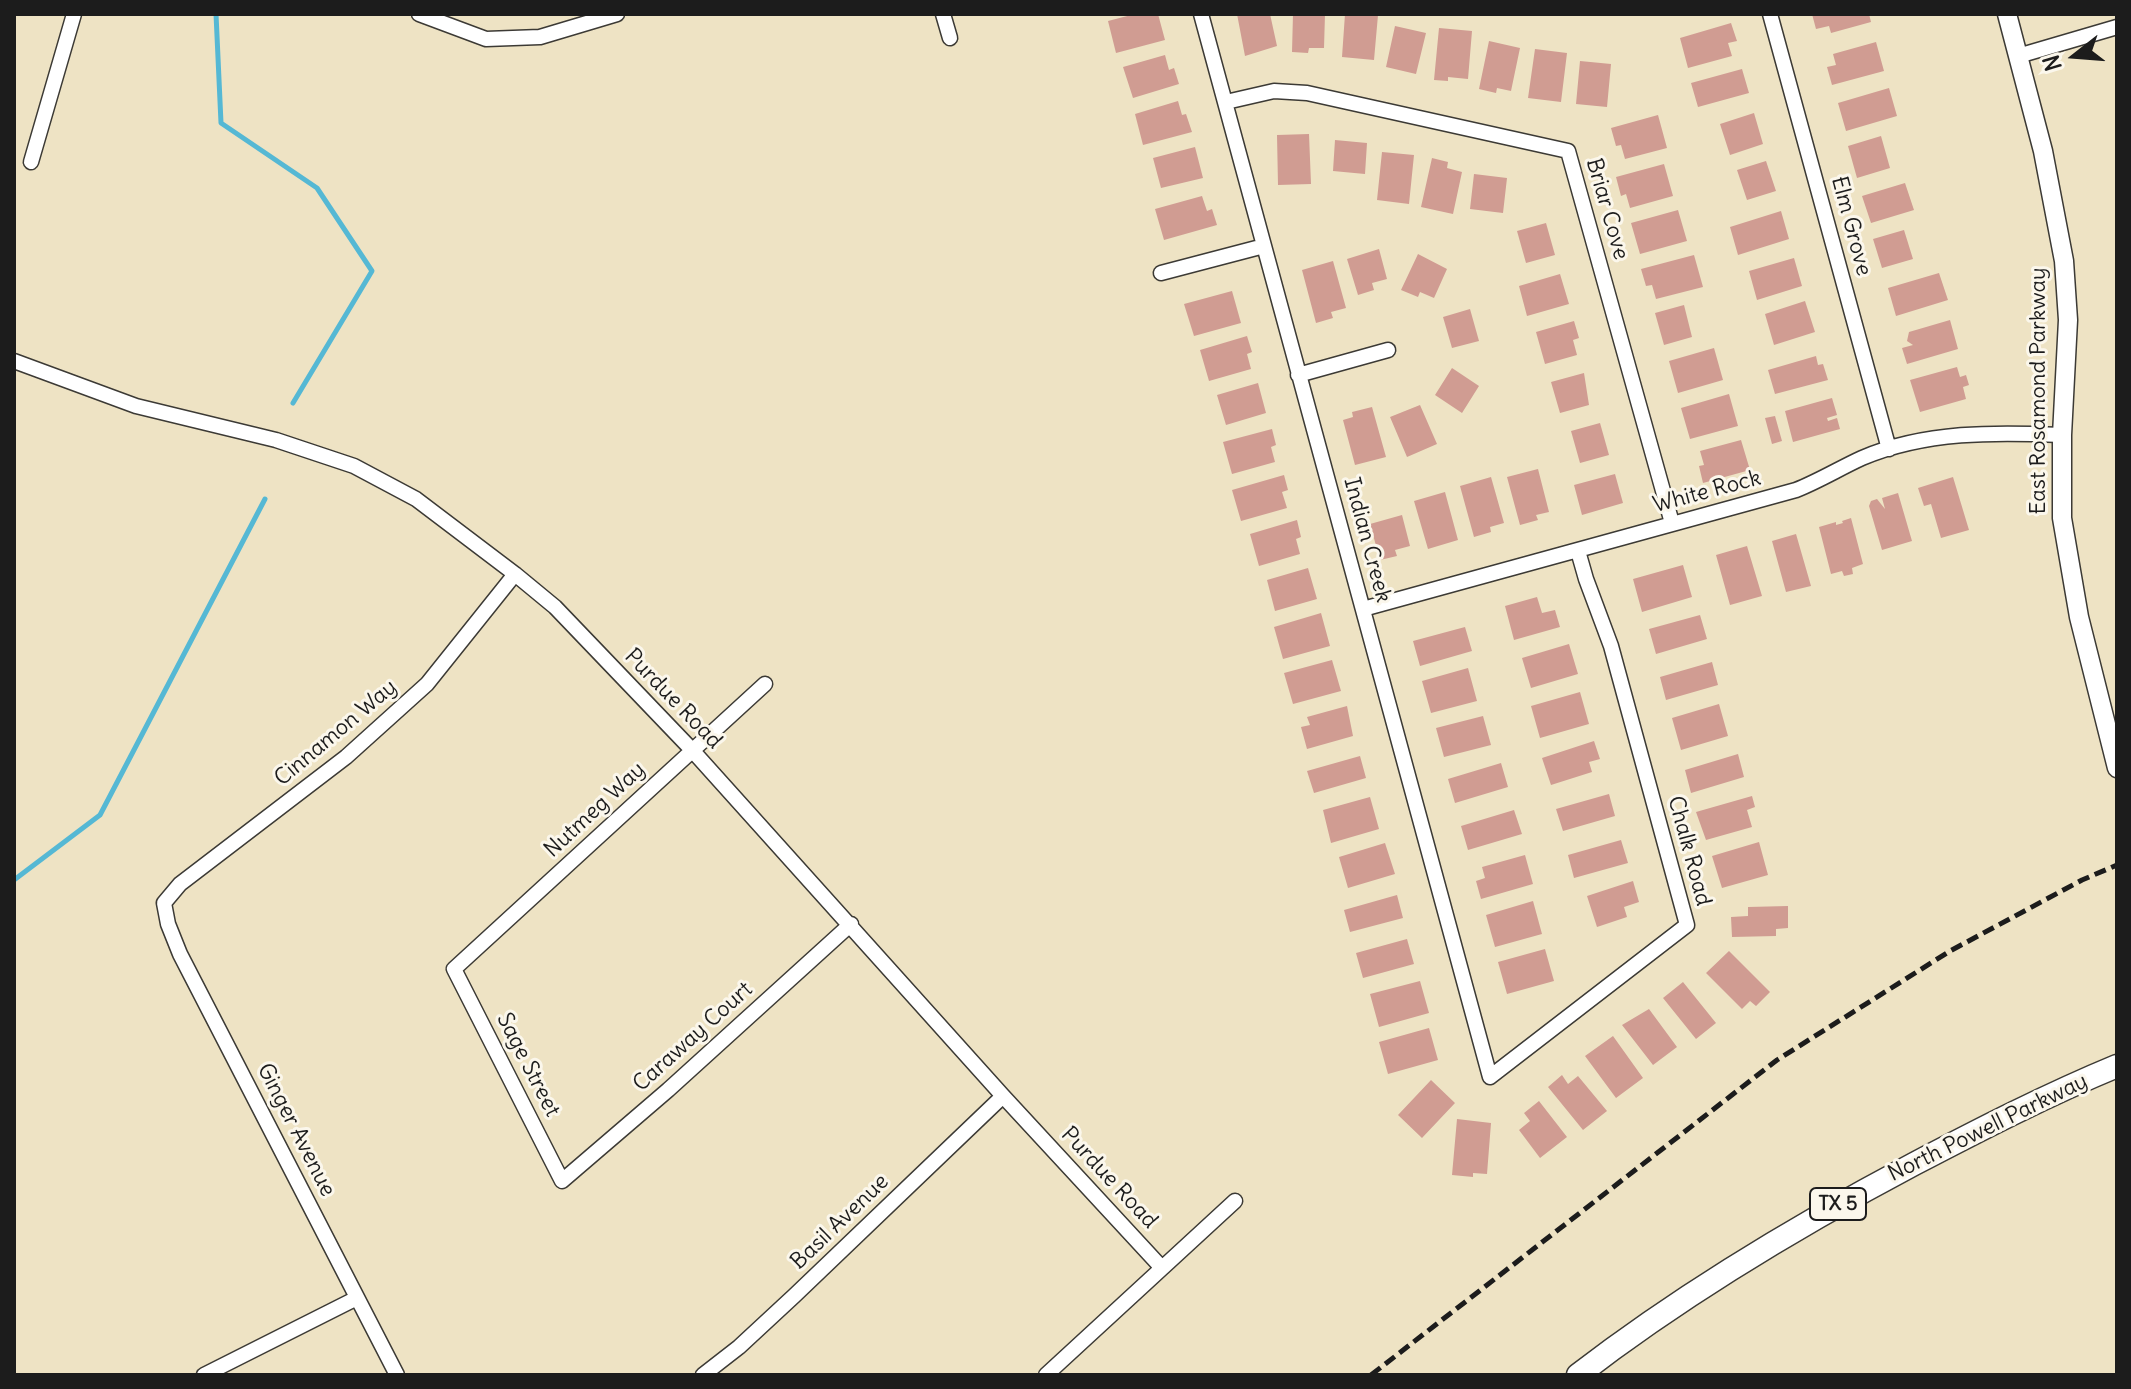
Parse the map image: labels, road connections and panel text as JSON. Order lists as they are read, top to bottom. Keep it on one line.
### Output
{"streets":{"main road":["North Powell Parkway","TX 5"],"street":["Briar Cove","Elm Grove","East Rosamond Parkway","White Rock","Indian Creek","Purdue Road","Cinnamon Way","Nutmeg Way","Chalk Road","Caraway Court","Sage Street","Ginger Avenue","Basil Avenue"]},"crossings":[["Briar Cove","White Rock"],["Briar Cove","Indian Creek"],["Elm Grove","White Rock"],["East Rosamond Parkway","White Rock"],["White Rock","Indian Creek"],["White Rock","Chalk Road"],["Indian Creek","Chalk Road"],["Purdue Road","Cinnamon Way"],["Purdue Road","Nutmeg Way"],["Purdue Road","Caraway Court"],["Purdue Road","Basil Avenue"],["Cinnamon Way","Ginger Avenue"],["Nutmeg Way","Sage Street"],["Caraway Court","Sage Street"]],"north":"left"}
